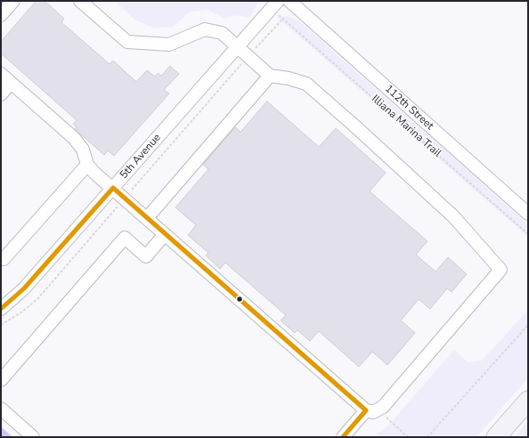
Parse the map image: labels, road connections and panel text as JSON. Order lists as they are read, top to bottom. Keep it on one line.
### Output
{"streets":{"street":["112th Street","5th Avenue"],"path":["Illiana Marina Trail"]}}
